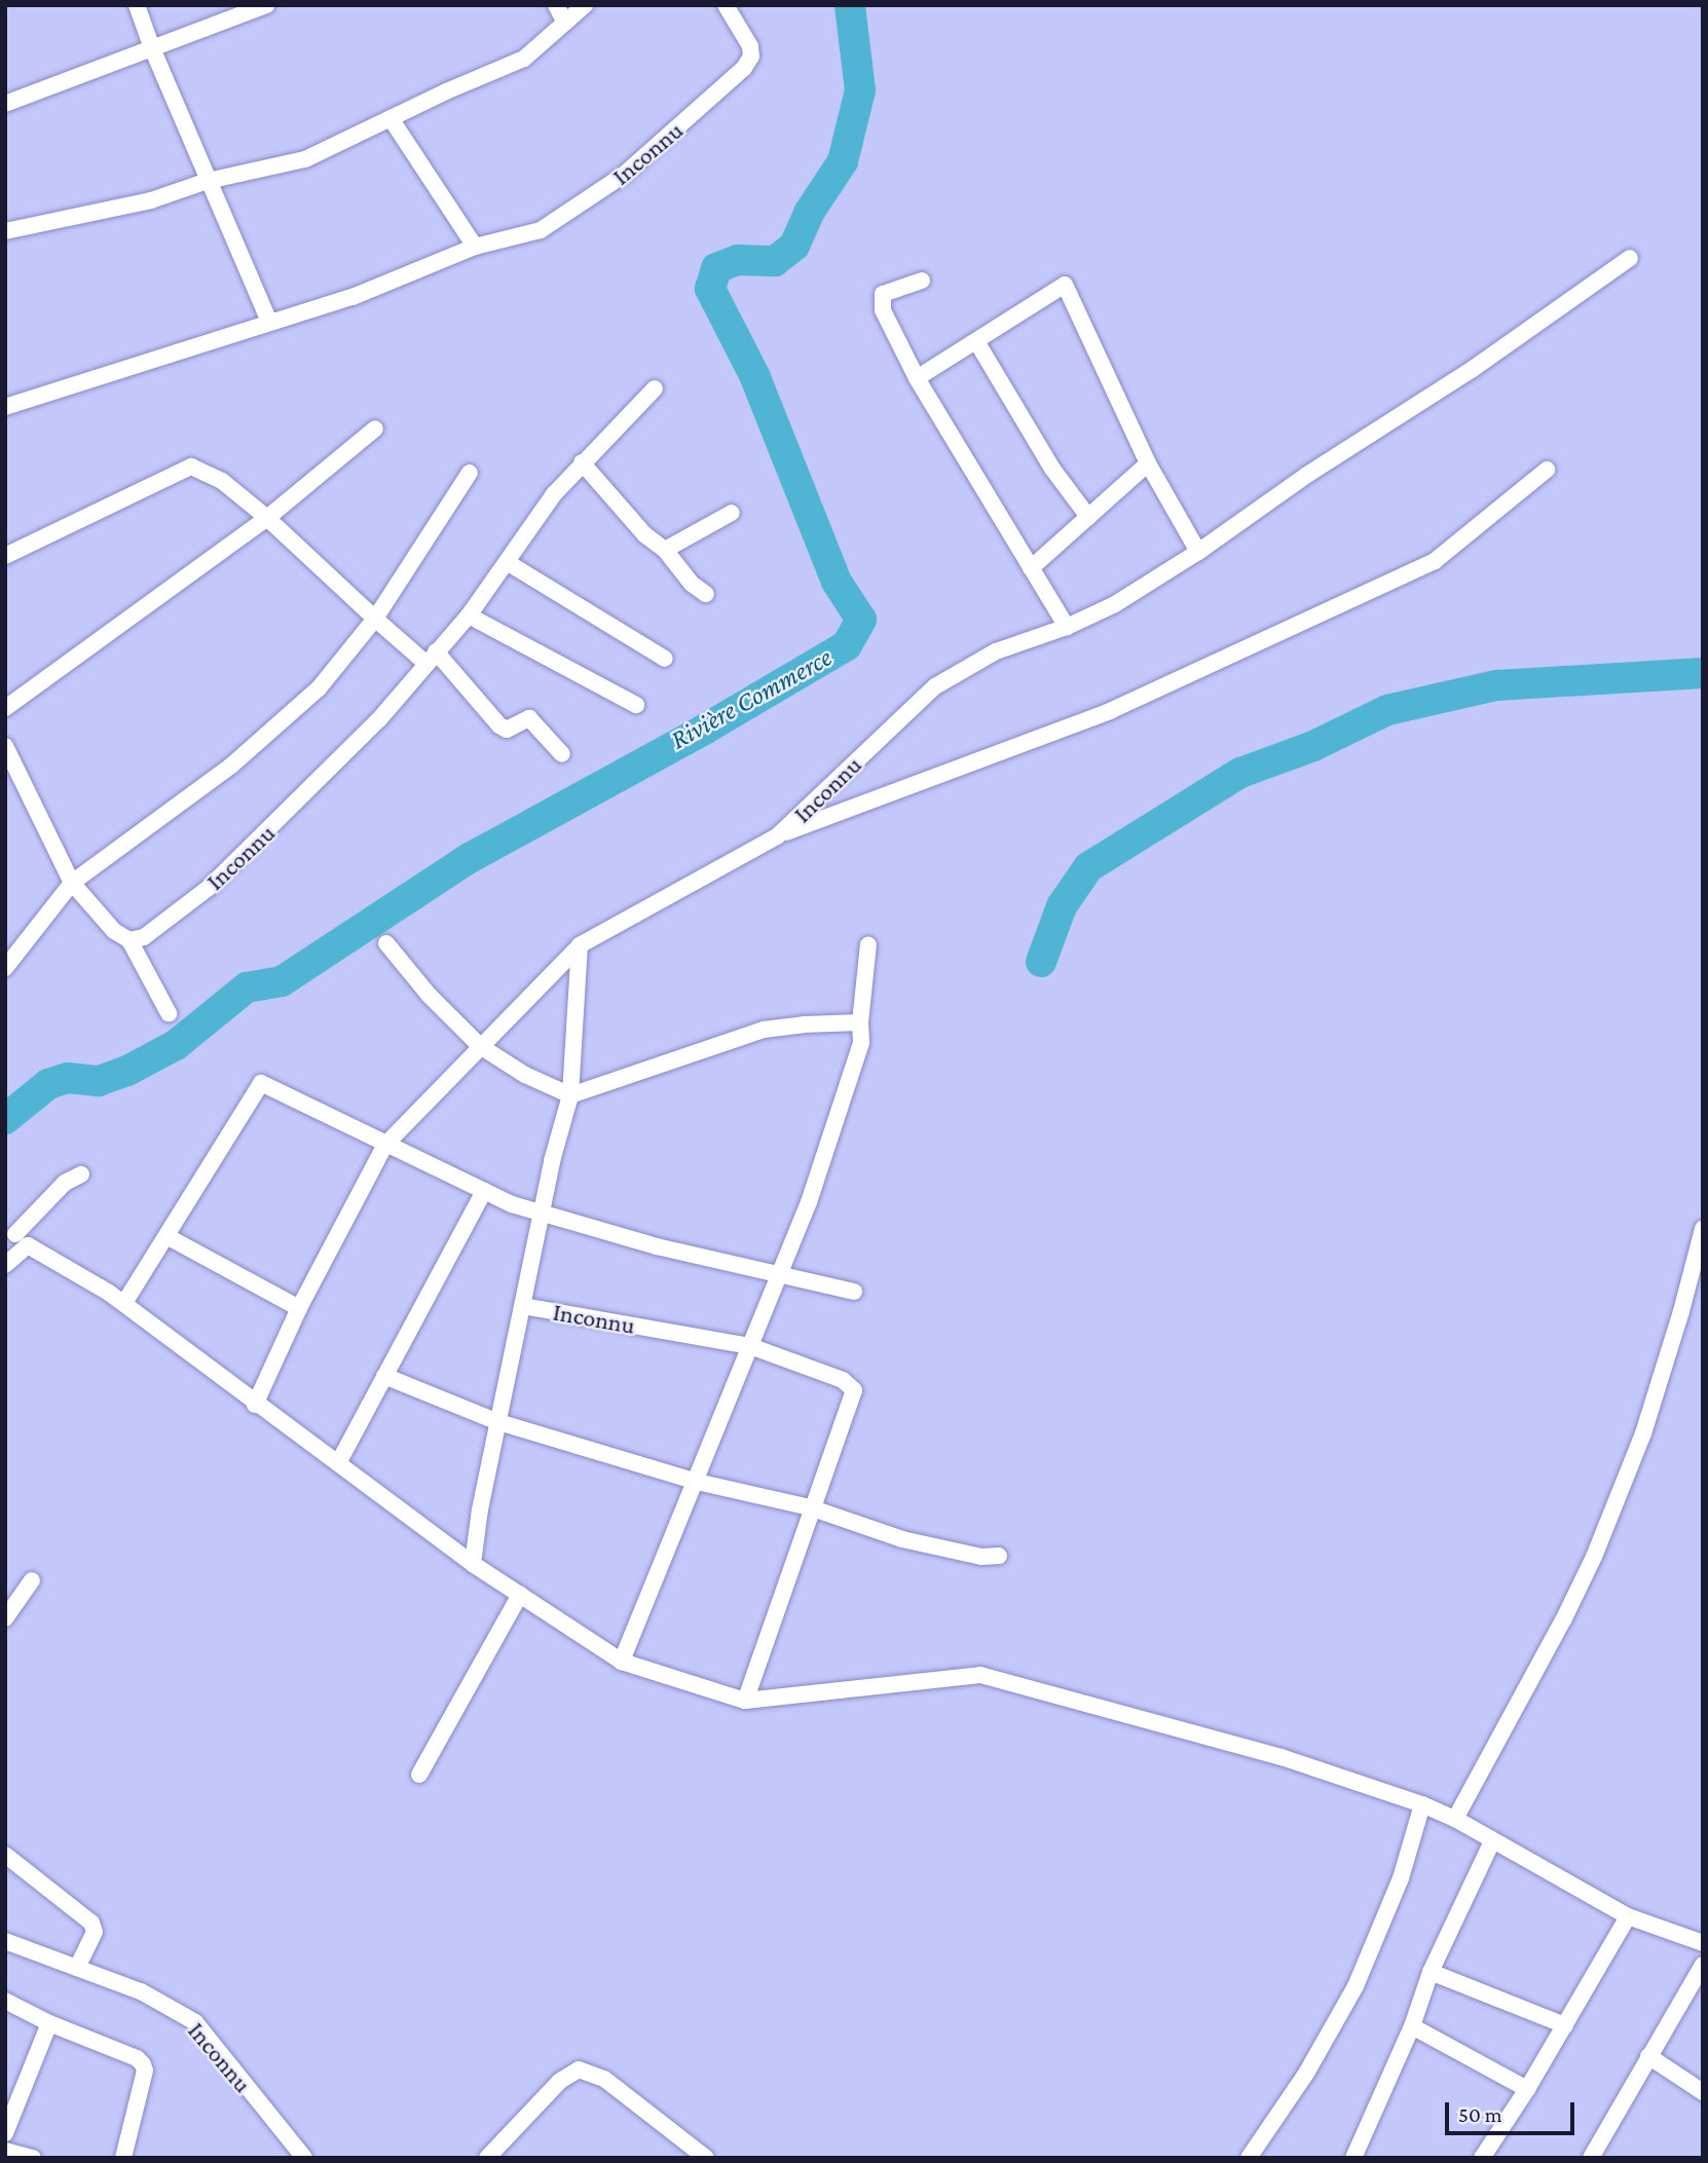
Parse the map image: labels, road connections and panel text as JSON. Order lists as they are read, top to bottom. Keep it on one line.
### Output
{"streets":{"street":["Inconnu"]},"water":["Rivière Commerce"],"scale_bar":"50 m"}
